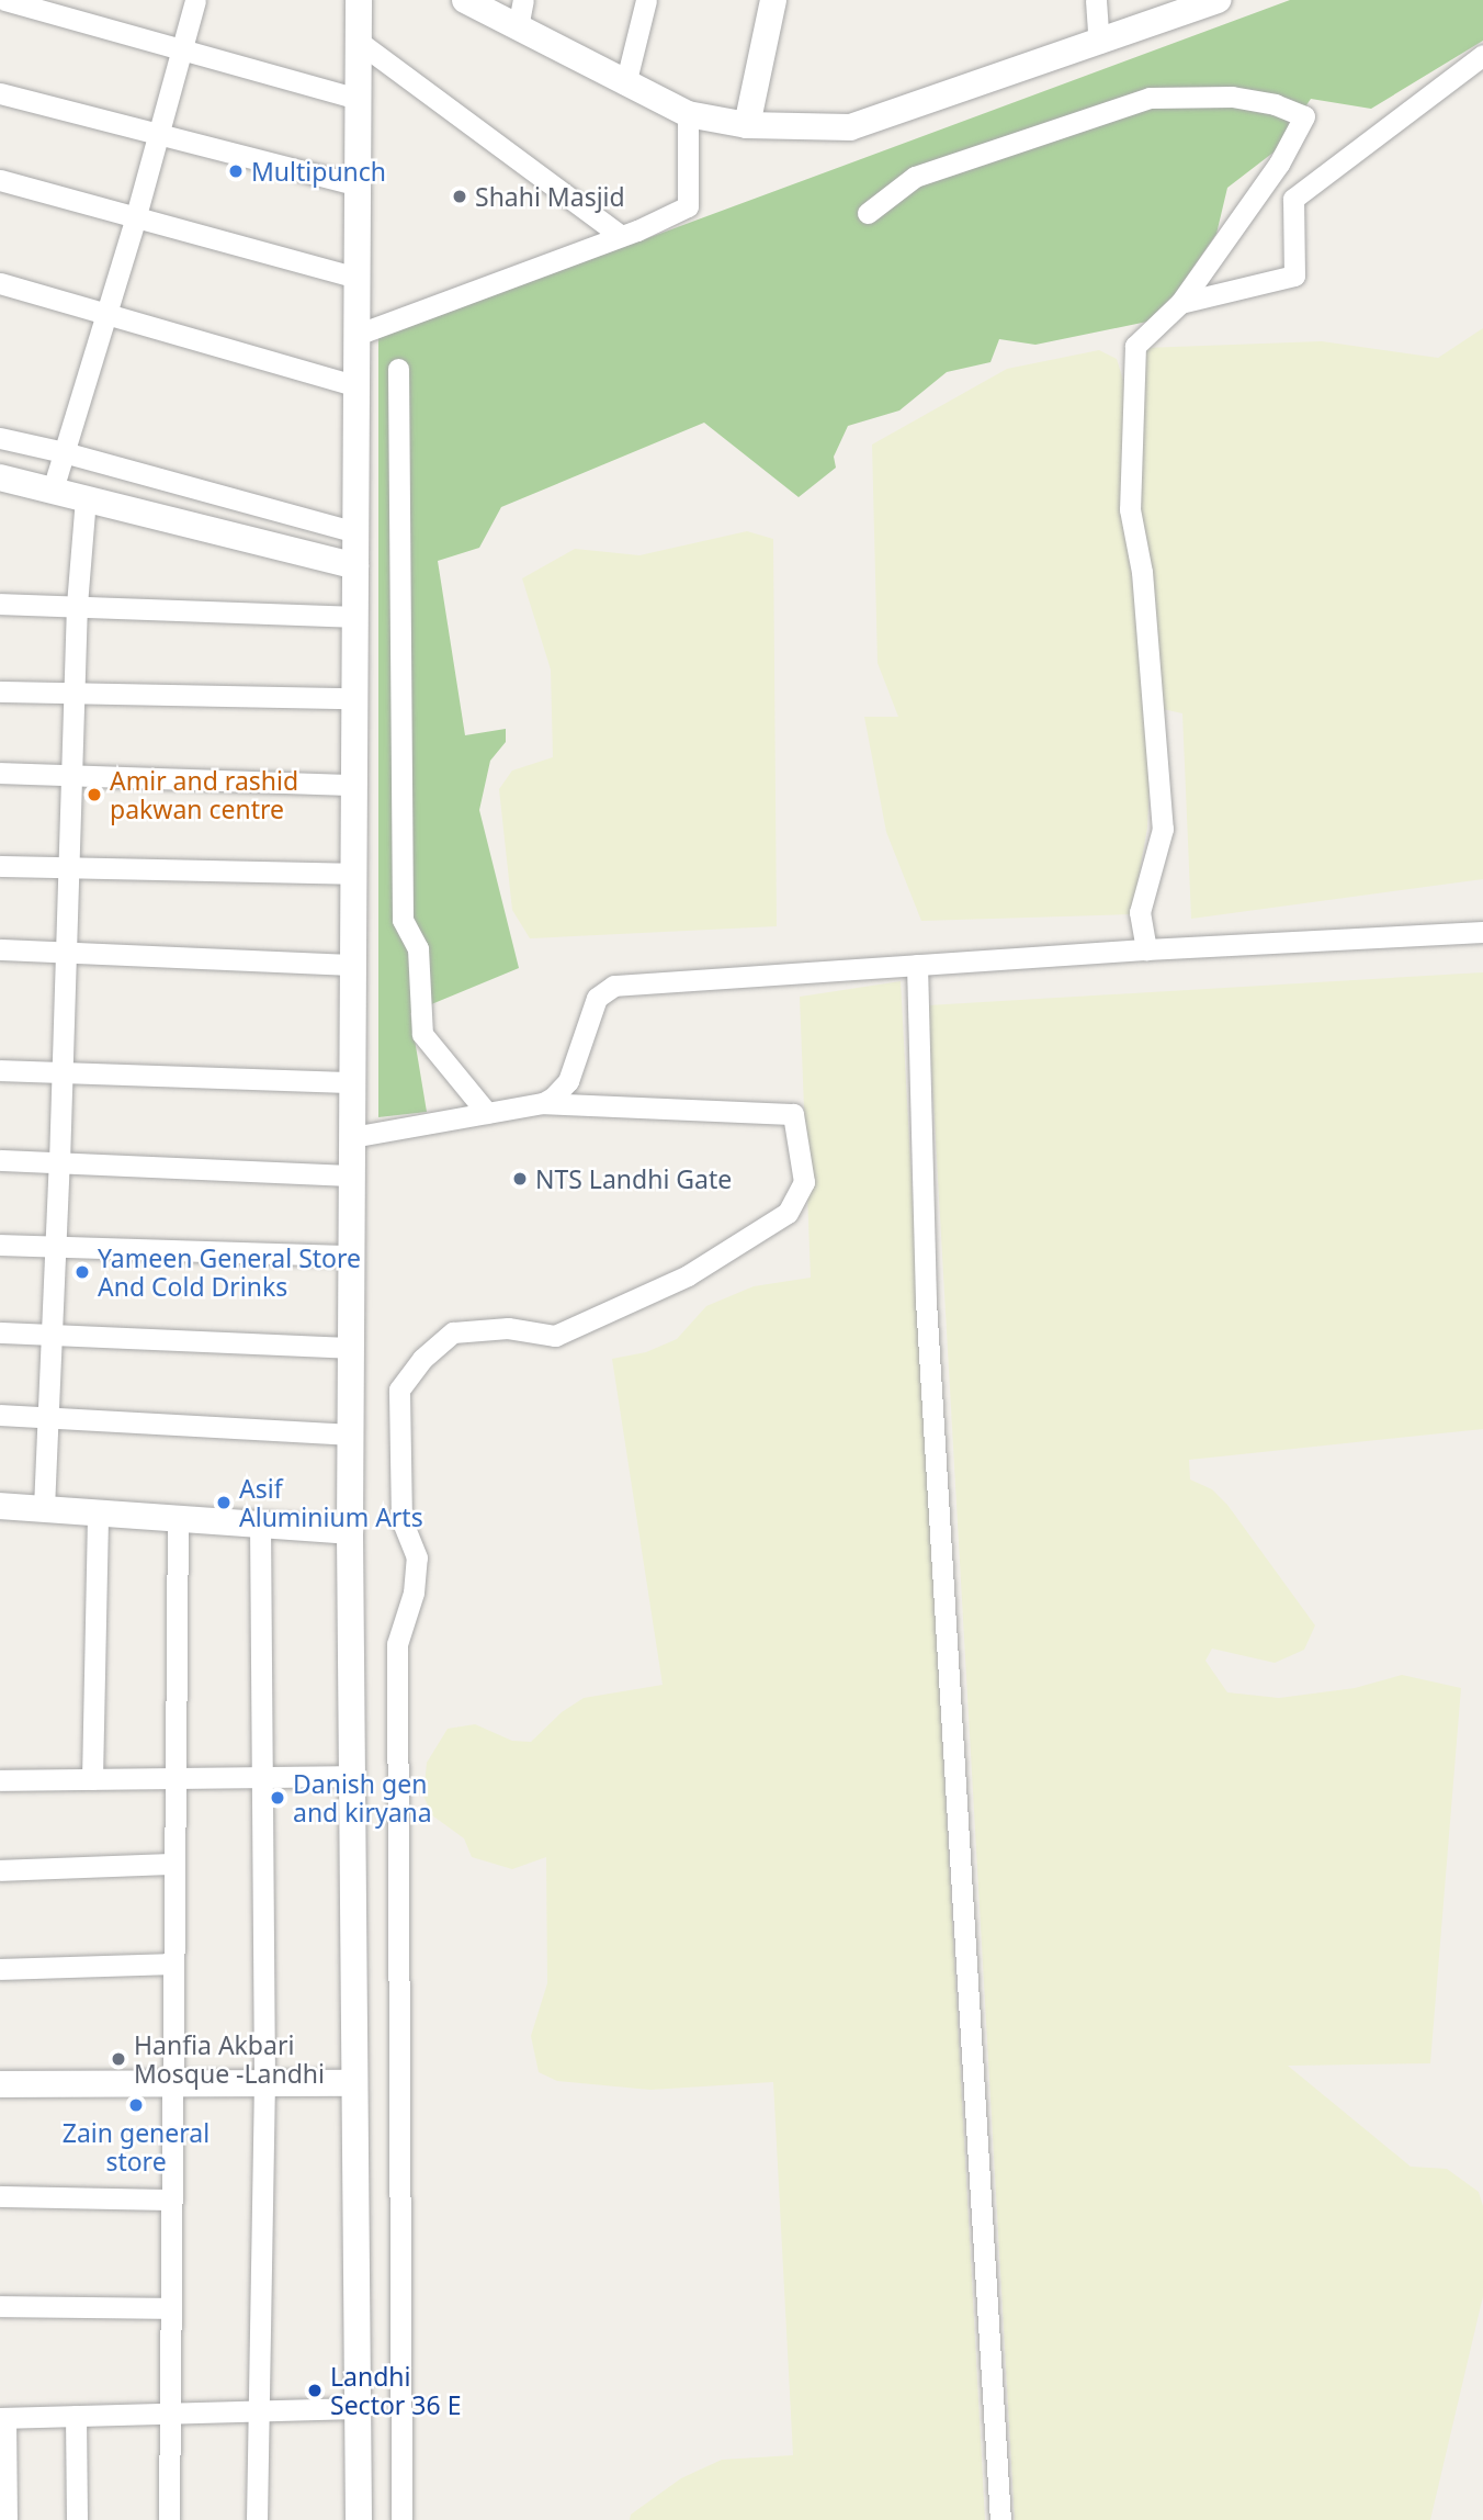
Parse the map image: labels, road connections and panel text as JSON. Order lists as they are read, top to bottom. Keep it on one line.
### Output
{"places":["Multipunch","Shahi Masjid","Amir and rashid pakwan centre","NTS Landhi Gate","Yameen General Store And Cold Drinks","Asif Aluminium Arts","Danish gen and kiryana","Hanfia Akbari Mosque -Landhi","Zain general store","Landhi Sector 36 E"]}
